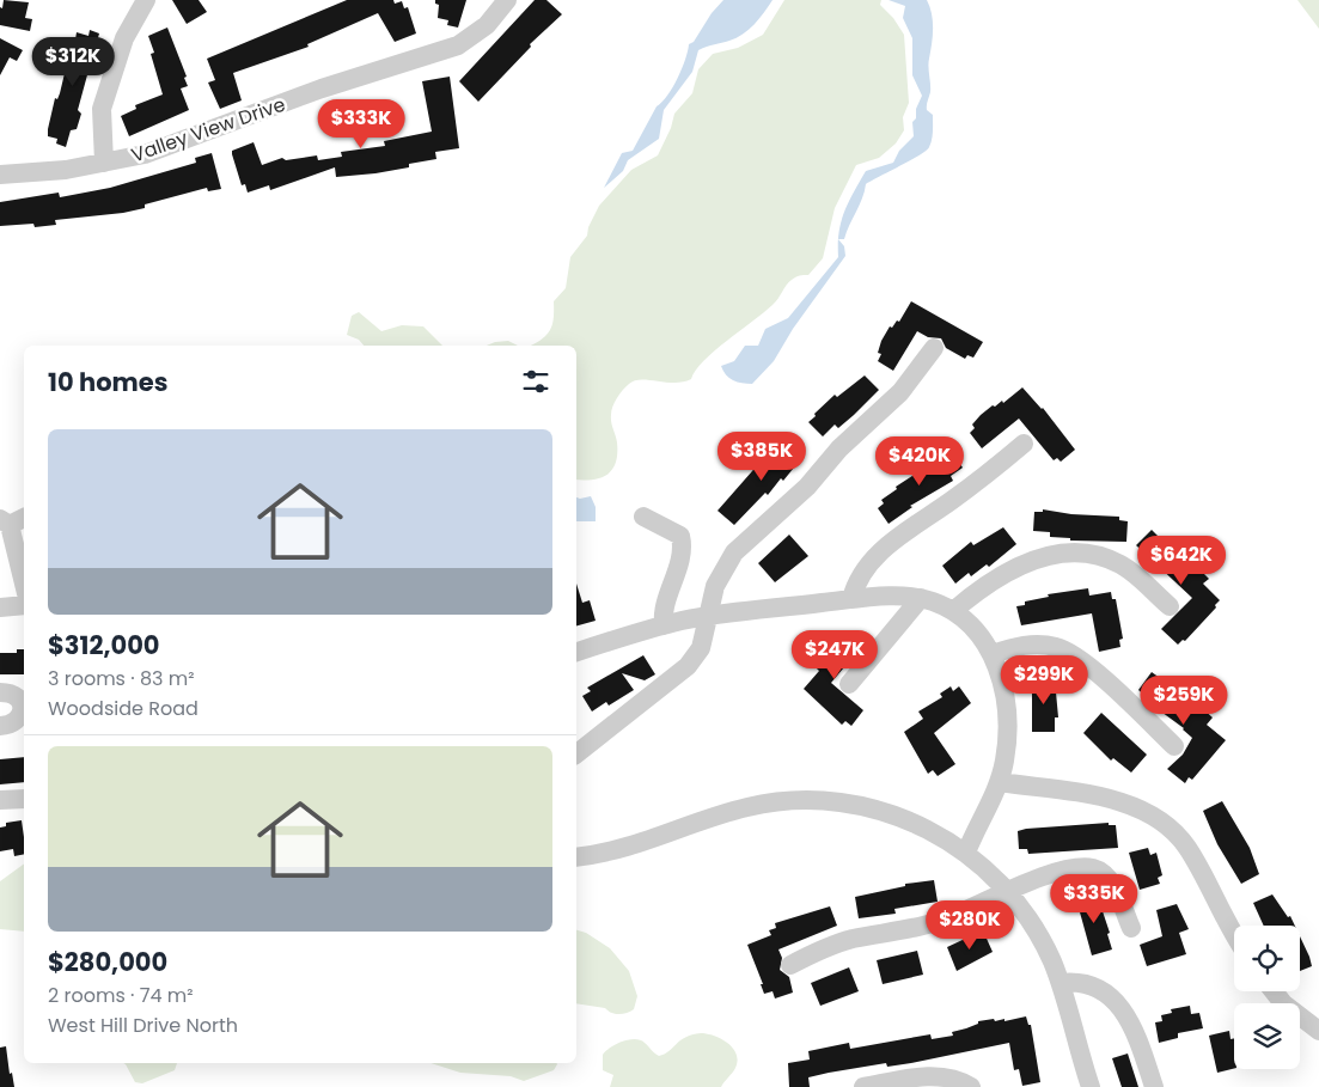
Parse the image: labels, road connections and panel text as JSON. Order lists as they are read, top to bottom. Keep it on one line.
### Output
{"streets":{"street":["Valley View Drive"]},"page":{"price":["$312K","$333K","$385K","$420K","$642K","$247K","$299K","$259K","$335K","$280K"],"heading":"10 homes","list":[{"name":"$312,000","note":"3 rooms · 83 m² · Woodside Road"},{"name":"$280,000","note":"2 rooms · 74 m² · West Hill Drive North"}]}}
